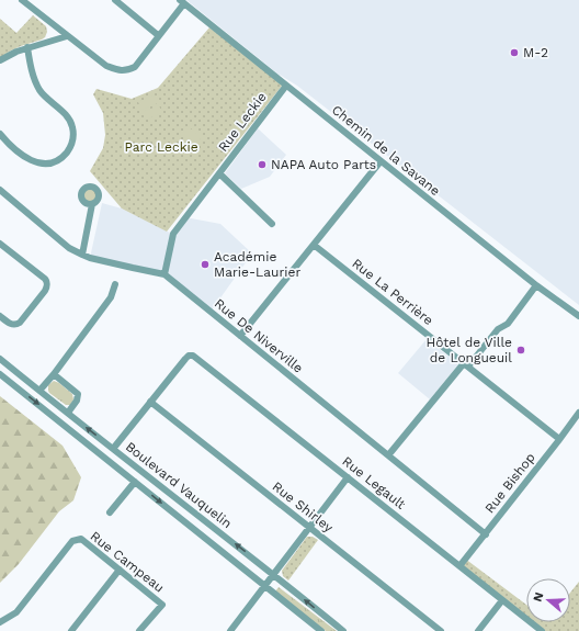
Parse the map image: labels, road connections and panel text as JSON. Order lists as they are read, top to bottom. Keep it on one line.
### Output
{"streets":{"street":["Rue Leckie","Chemin de la Savane","Rue La Perrière","Rue De Niverville","Rue Legault","Rue Bishop","Boulevard Vauquelin","Rue Shirley","Rue Campeau"]},"crossings":[["Rue Leckie","Chemin de la Savane"],["Rue Leckie","Rue De Niverville"],["Rue La Perrière","Rue Bishop"],["Rue De Niverville","Rue Bishop"],["Rue Legault","Rue Bishop"],["Rue Legault","Rue Shirley"]],"parks":["Parc Leckie"],"places":["M-2","NAPA Auto Parts","Académie Marie-Laurier","Hôtel de Ville de Longueuil"],"north":"left"}
